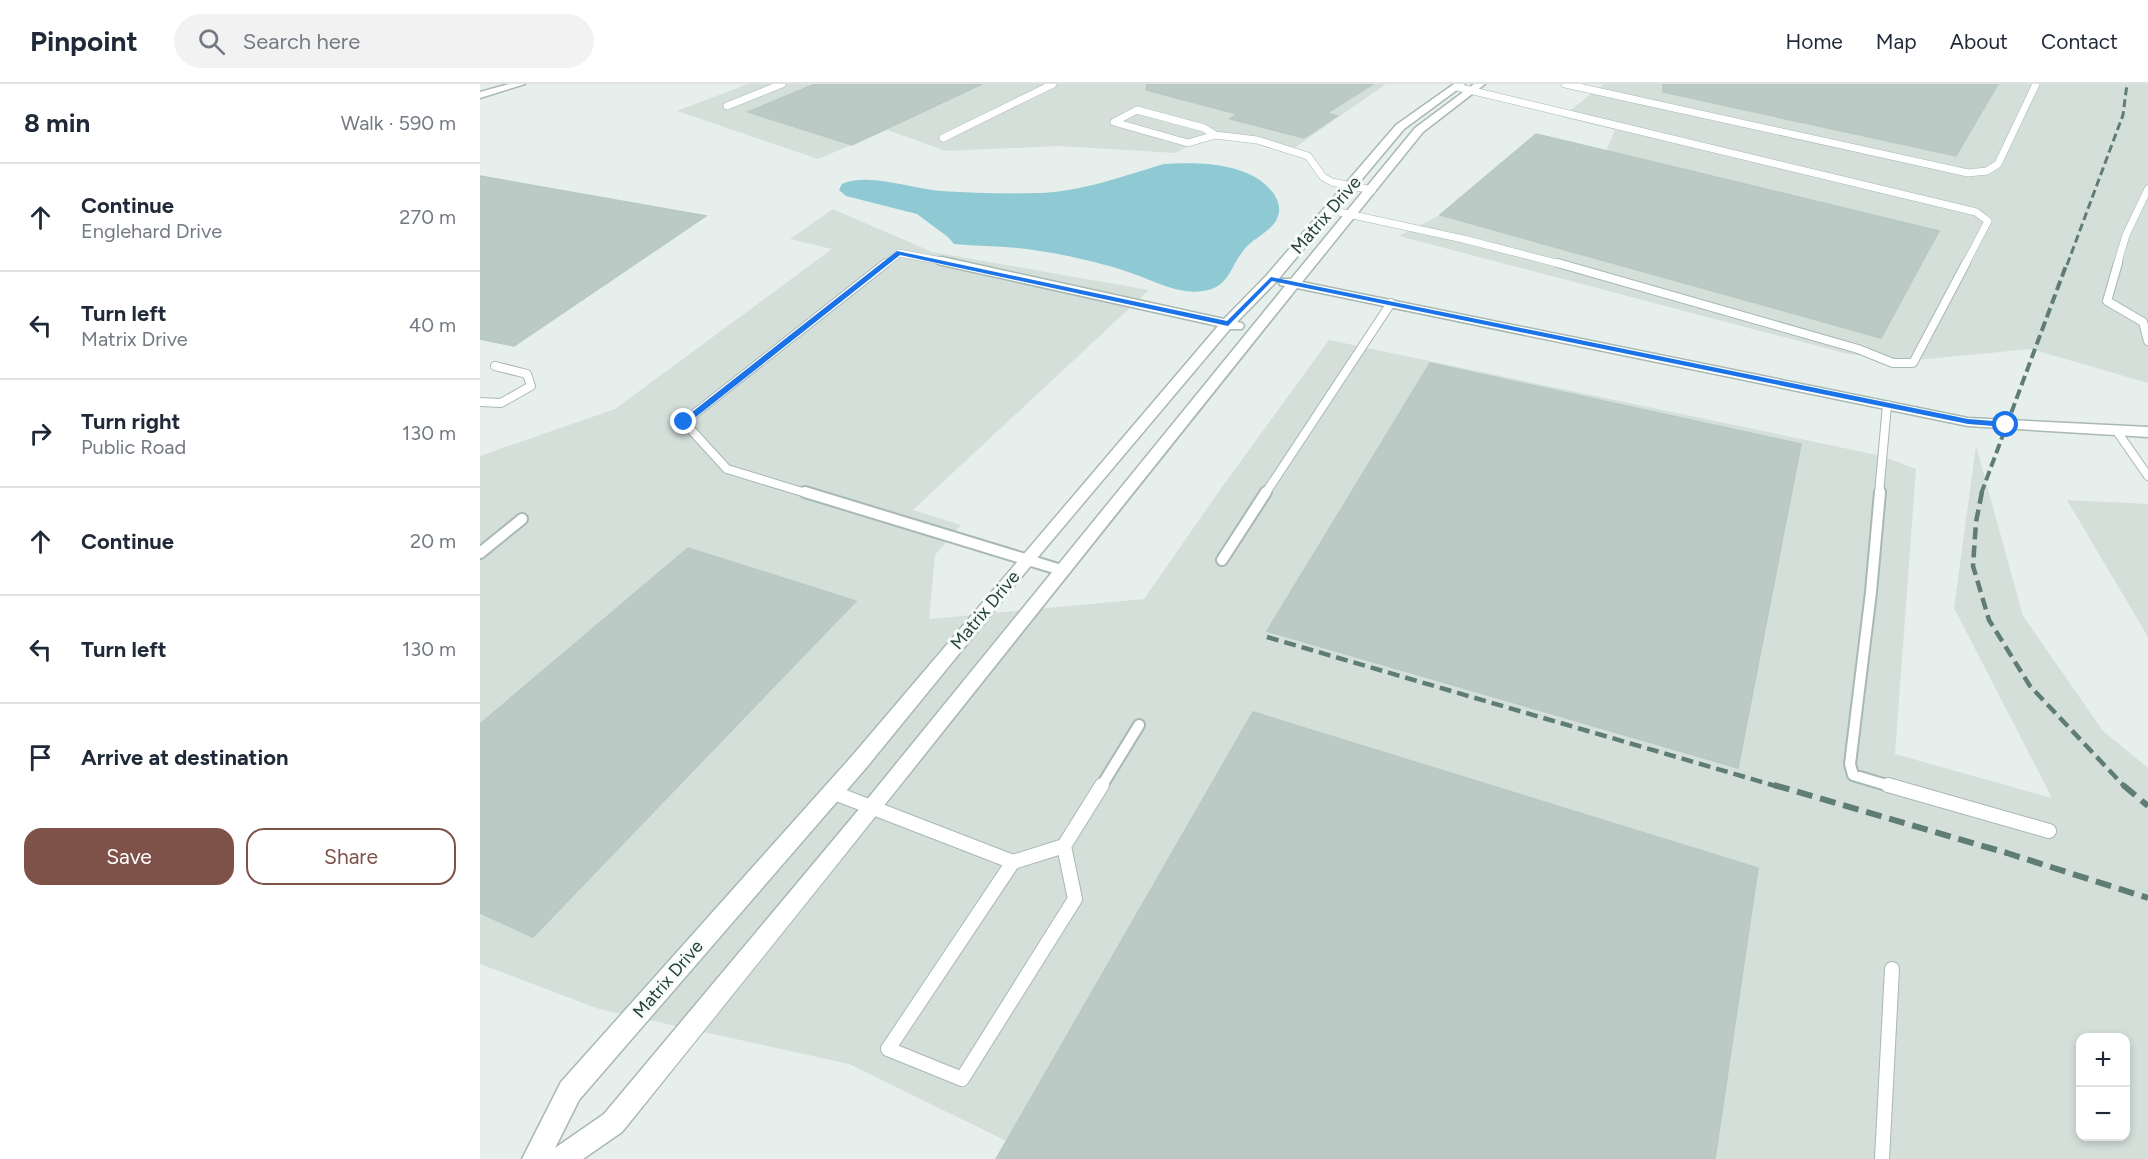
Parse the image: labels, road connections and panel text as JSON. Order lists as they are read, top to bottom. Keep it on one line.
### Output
{"streets":{"street":["Matrix Drive"]},"page":{"header":"Pinpoint","search":"Search here","nav":["Home","Map","About","Contact"],"heading":["8 min","Walk · 590 m"],"list":[["Continue","Englehard Drive","270 m"],["Turn left","Matrix Drive","40 m"],["Turn right","Public Road","130 m"],["Continue","20 m"],["Turn left","130 m"],"Arrive at destination"],"buttons":["Save","Share"],"map_buttons":["+","−"]}}
